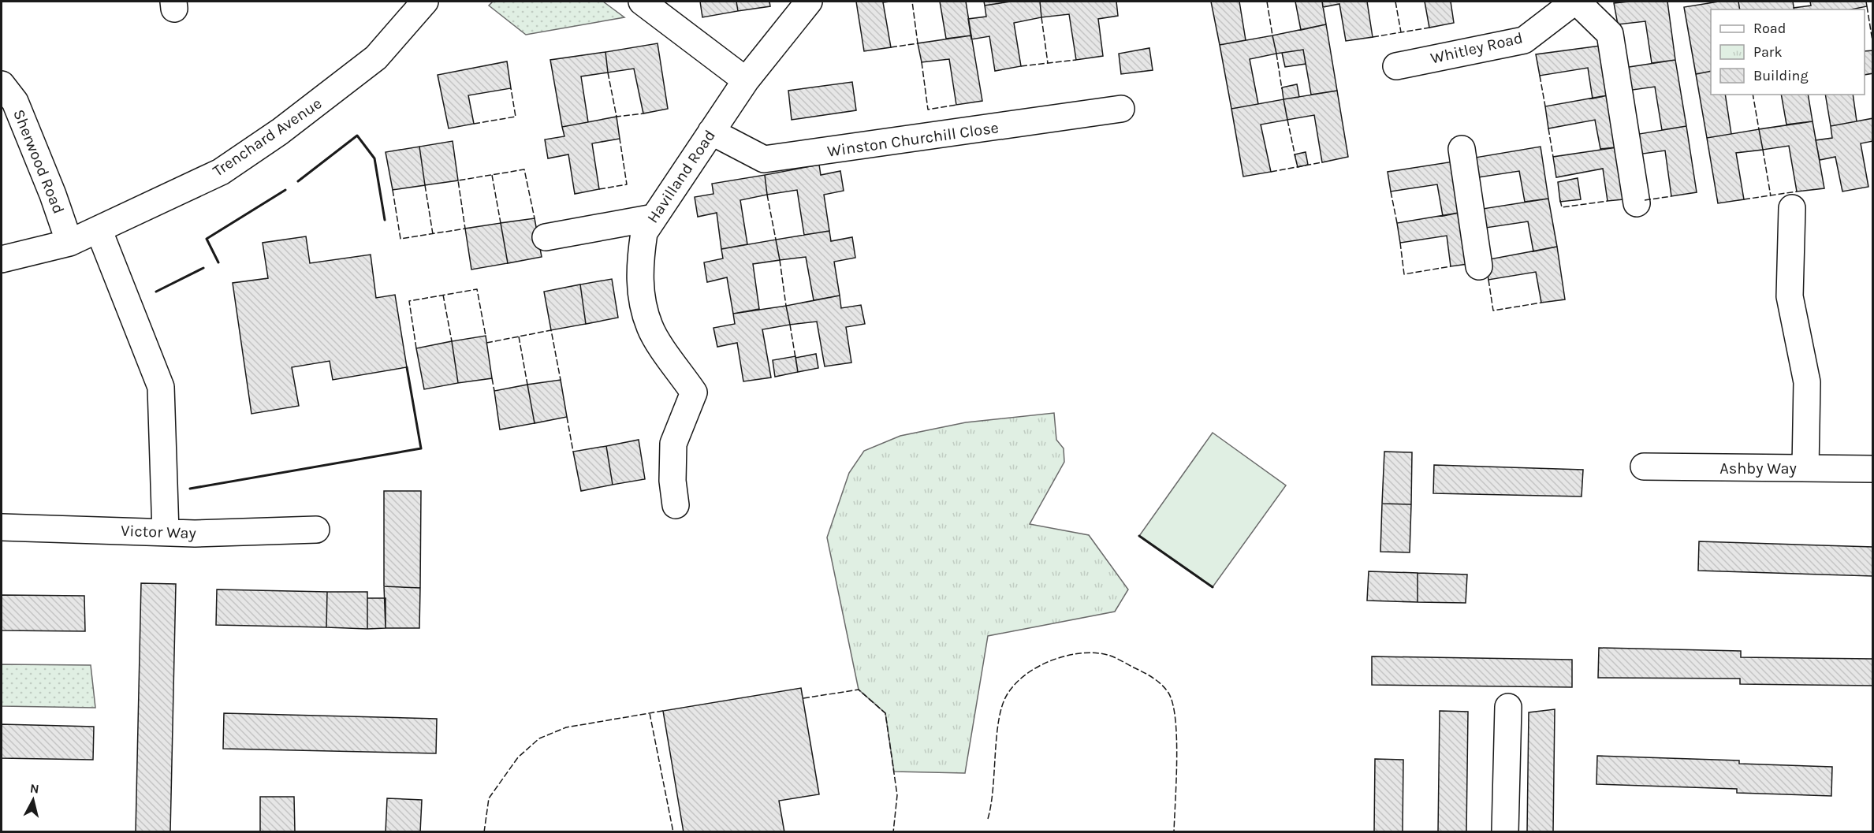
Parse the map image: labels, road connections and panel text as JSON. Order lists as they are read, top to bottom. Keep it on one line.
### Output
{"streets":{"street":["Whitley Road","Trenchard Avenue","Winston Churchill Close","Sherwood Road","Havilland Road","Ashby Way","Victor Way"]},"crossings":[["Trenchard Avenue","Sherwood Road"],["Winston Churchill Close","Havilland Road"]],"legend":["Road","Park","Building"],"north":"top"}
